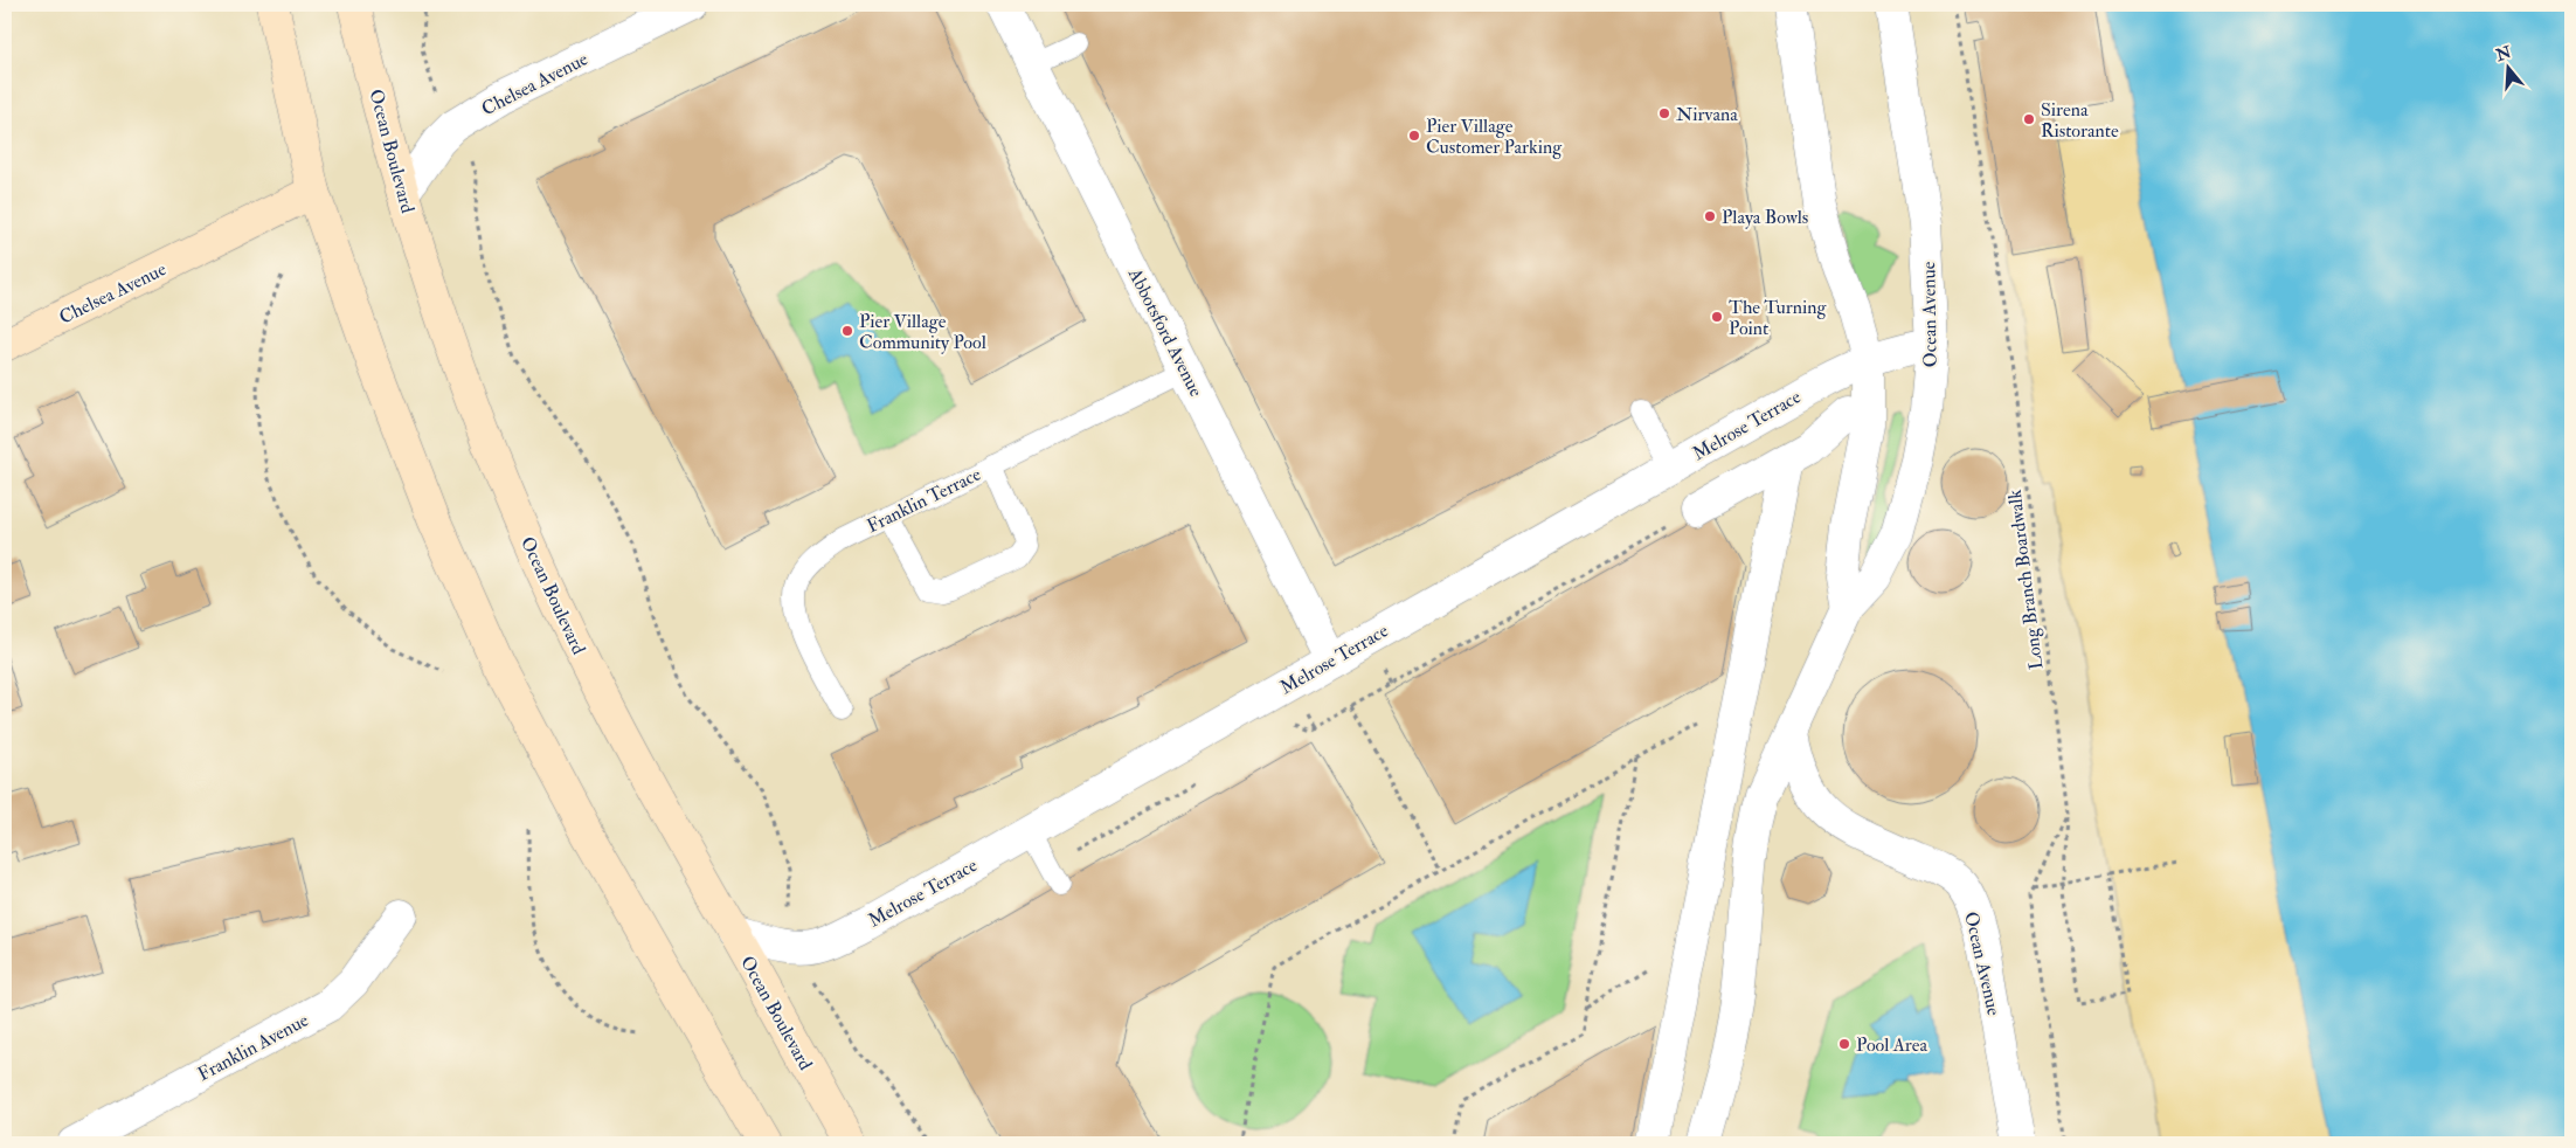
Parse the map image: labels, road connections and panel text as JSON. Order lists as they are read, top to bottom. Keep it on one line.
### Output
{"streets":{"main road":["Chelsea Avenue","Ocean Boulevard"],"street":["Ocean Avenue","Abbotsford Avenue","Melrose Terrace","Franklin Avenue"],"lane":["Franklin Terrace"],"path":["Long Branch Boardwalk"]},"crossings":[["Chelsea Avenue","Ocean Boulevard"],["Ocean Boulevard","Melrose Terrace"],["Ocean Avenue","Melrose Terrace"],["Abbotsford Avenue","Melrose Terrace"],["Abbotsford Avenue","Franklin Terrace"]],"places":["Nirvana","Sirena Ristorante","Pier Village Customer Parking","Playa Bowls","The Turning Point","Pier Village Community Pool","Pool Area"],"north":"top"}
